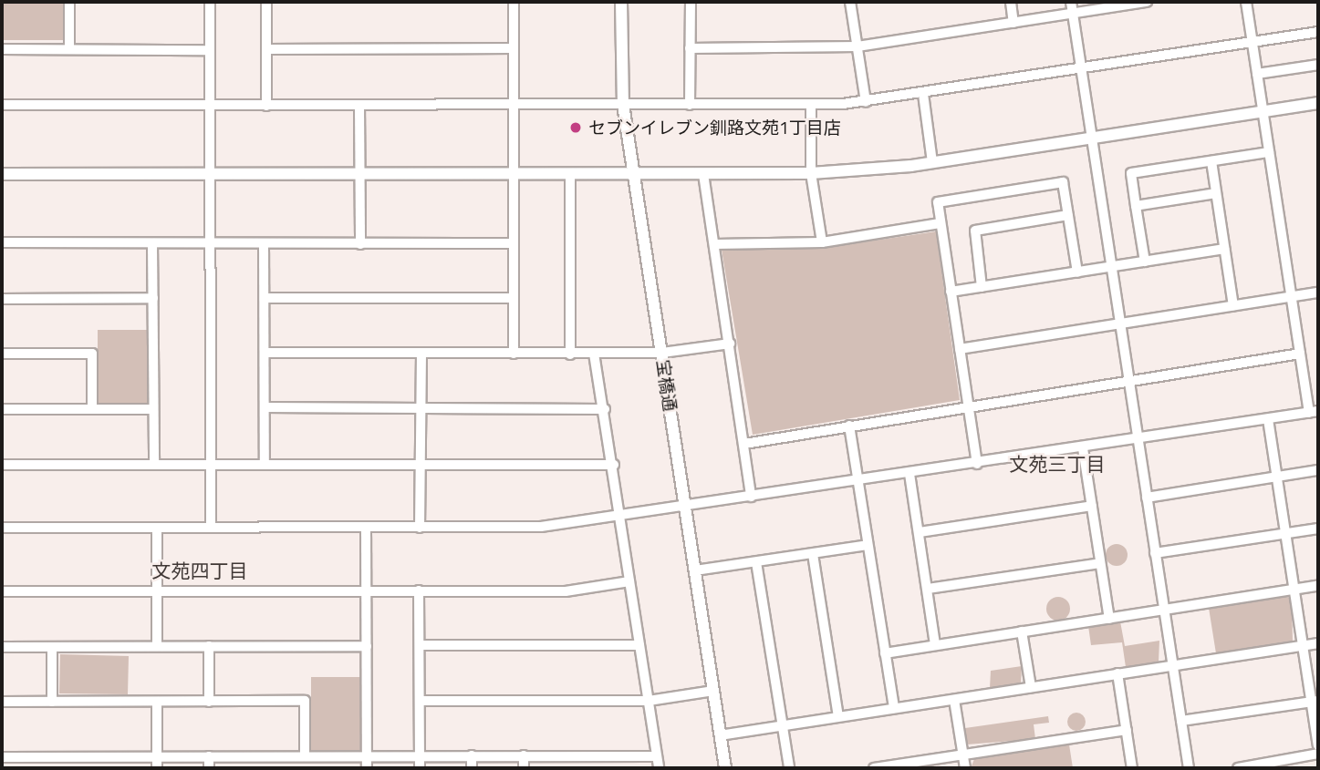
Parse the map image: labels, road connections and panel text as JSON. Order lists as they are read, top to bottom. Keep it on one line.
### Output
{"streets":{"street":["宝橋通"]},"districts":["文苑三丁目","文苑四丁目"],"places":["セブンイレブン釧路文苑1丁目店"]}
